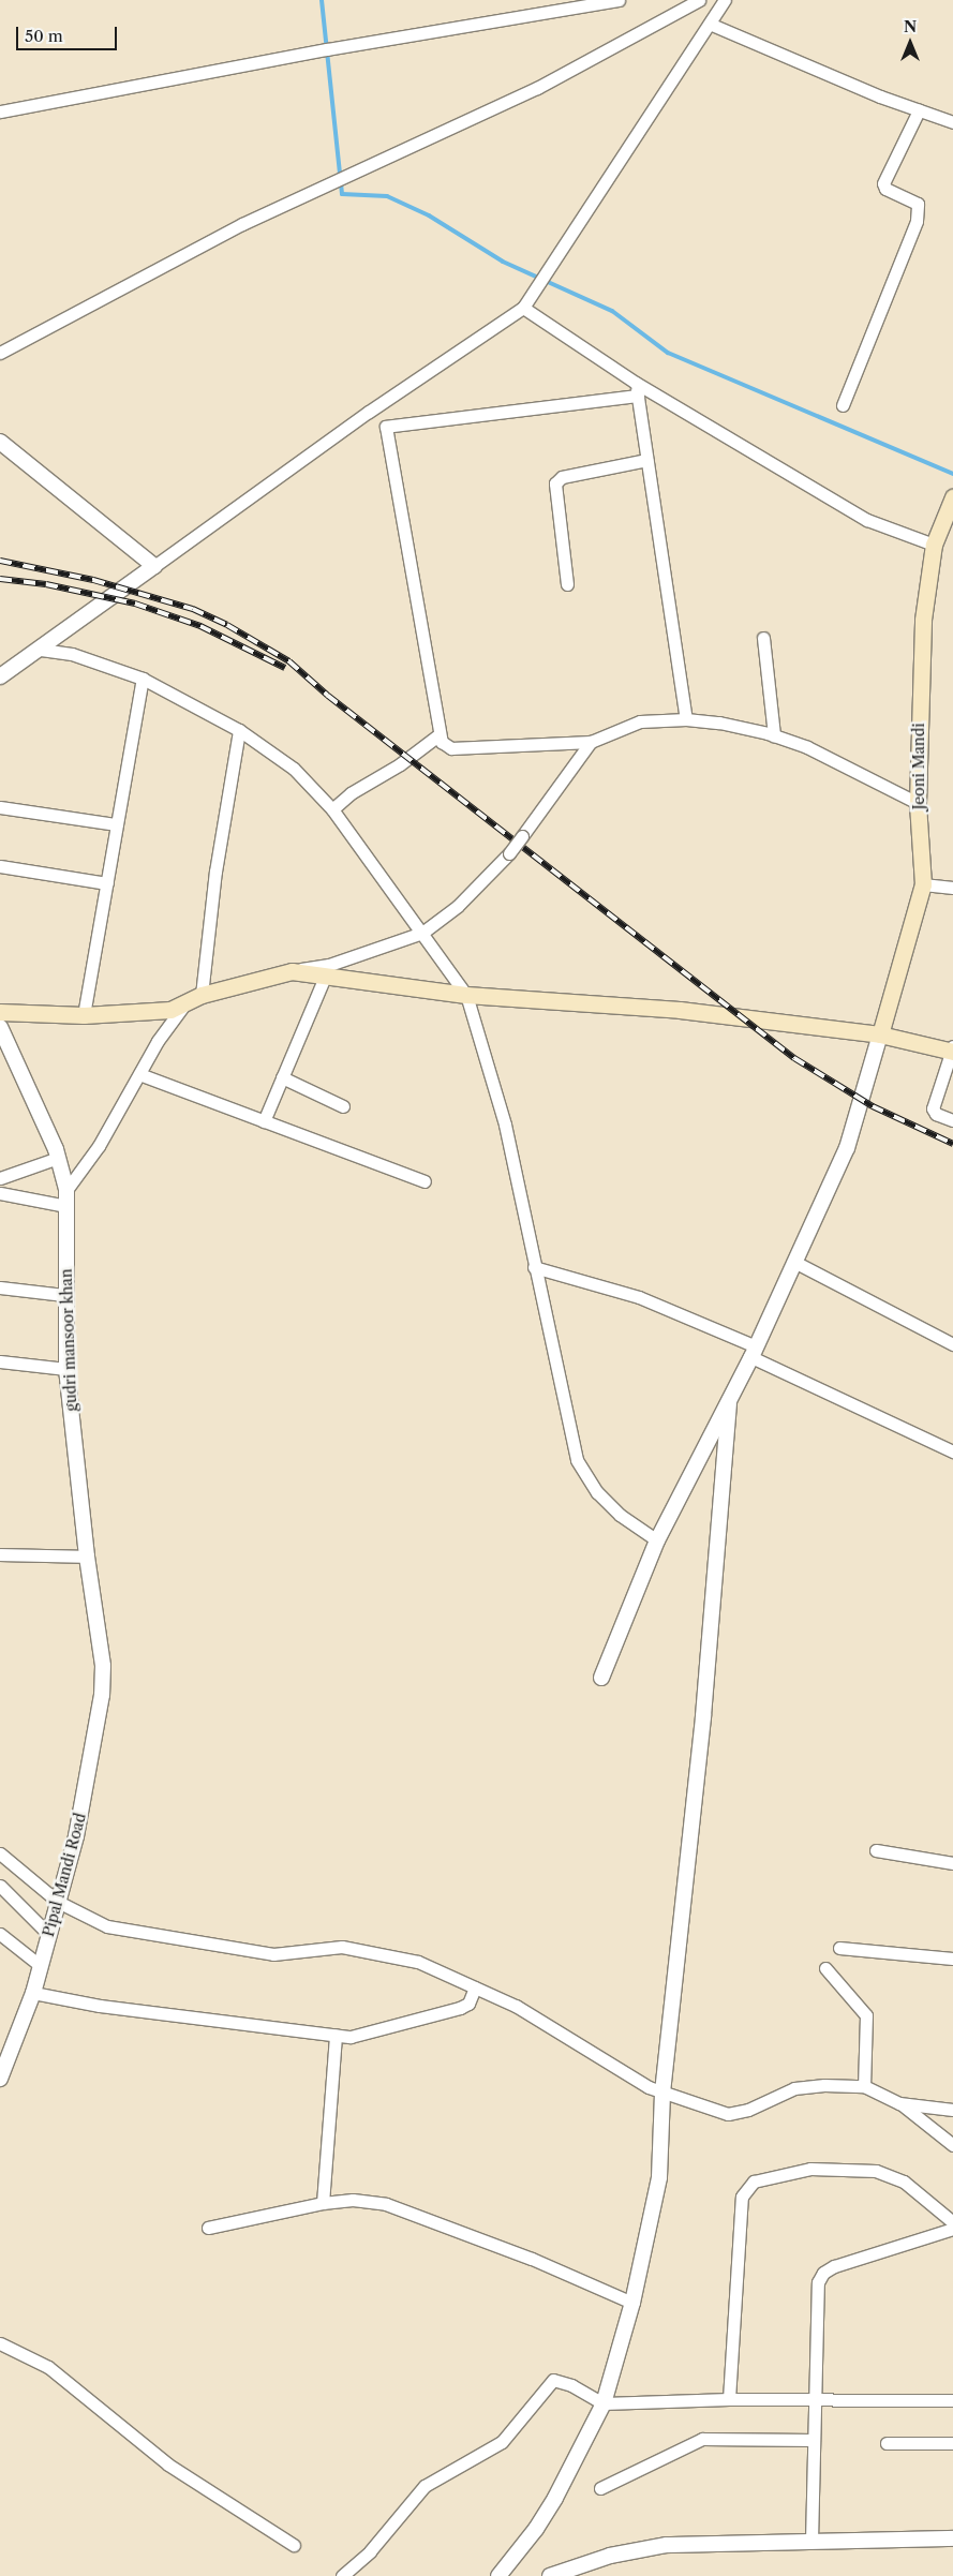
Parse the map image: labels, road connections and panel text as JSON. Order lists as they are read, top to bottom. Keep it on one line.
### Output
{"streets":{"main road":["Jeoni Mandi"],"street":["gudri mansoor khan","Pipal Mandi Road"]},"crossings":[["gudri mansoor khan","Pipal Mandi Road"]],"scale_bar":"50 m","north":"top"}
